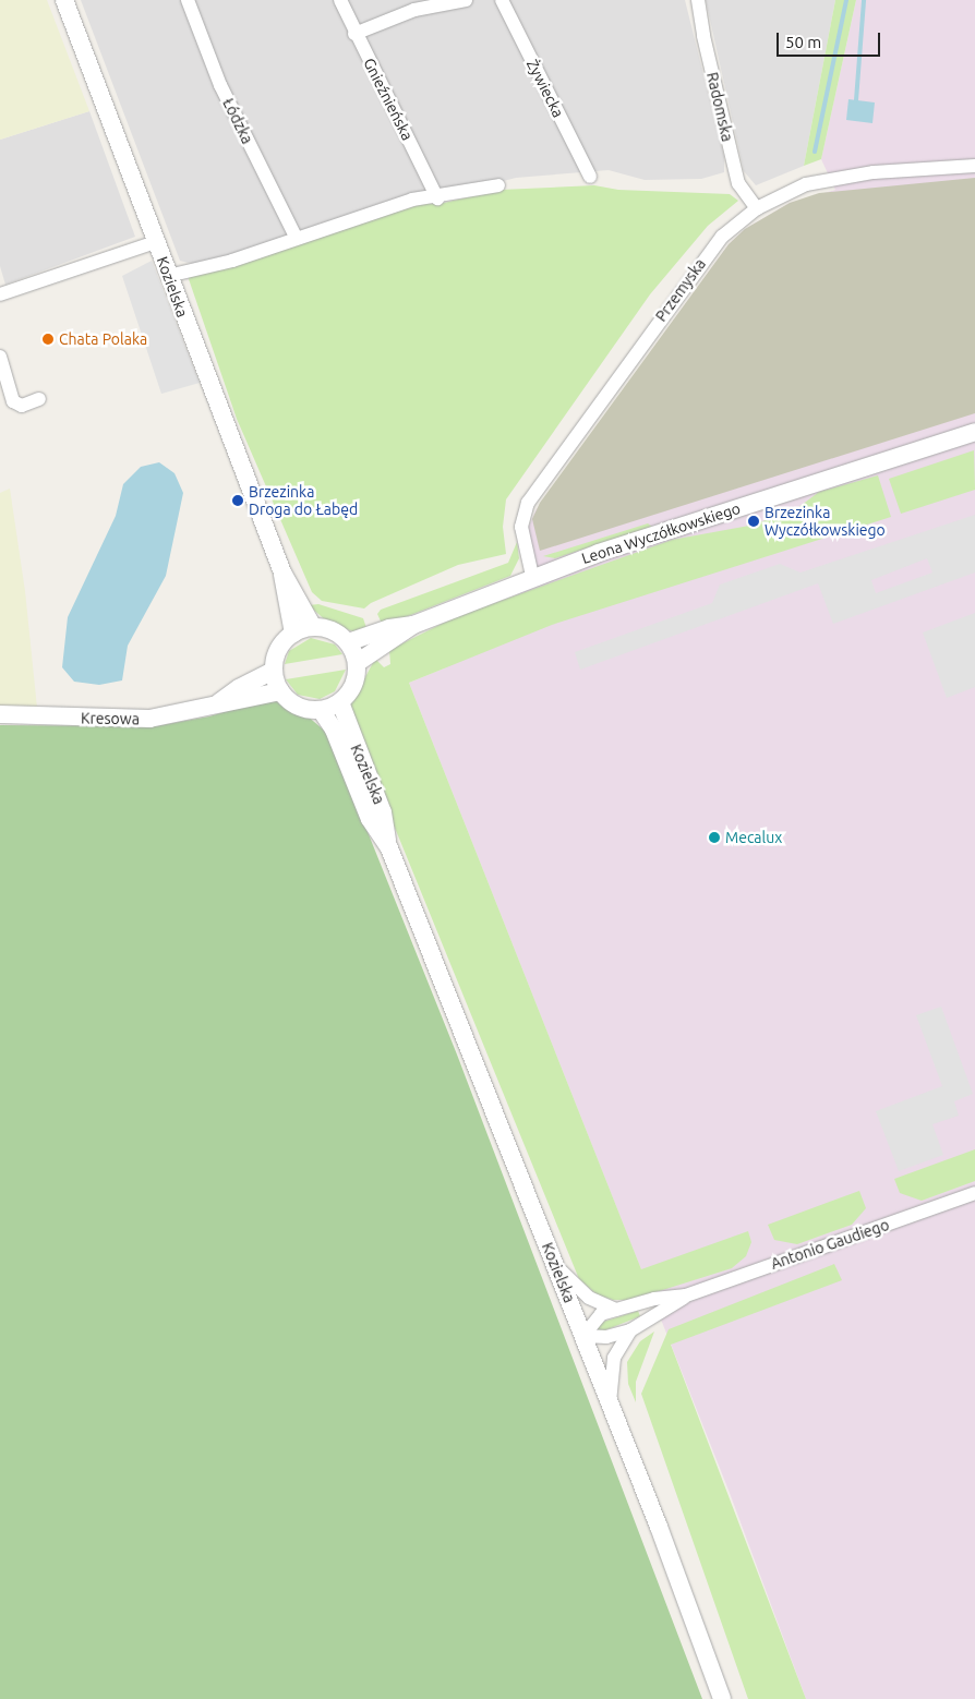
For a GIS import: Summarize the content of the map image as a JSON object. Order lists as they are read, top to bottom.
{
  "streets": {
    "street": [
      "Żywiecka",
      "Gnieźnieńska",
      "Radomska",
      "Łódzka",
      "Kozielska",
      "Przemyska",
      "Leona Wyczółkowskiego",
      "Kresowa",
      "Antonio Gaudiego"
    ]
  },
  "crossings": [
    ["Radomska", "Przemyska"],
    ["Kozielska", "Leona Wyczółkowskiego"],
    ["Kozielska", "Kresowa"],
    ["Kozielska", "Antonio Gaudiego"],
    ["Przemyska", "Leona Wyczółkowskiego"],
    ["Leona Wyczółkowskiego", "Kresowa"]
  ],
  "places": [
    "Chata Polaka",
    "Brzezinka Droga do Łabęd",
    "Brzezinka Wyczółkowskiego",
    "Mecalux"
  ],
  "scale_bar": "50 m"
}
